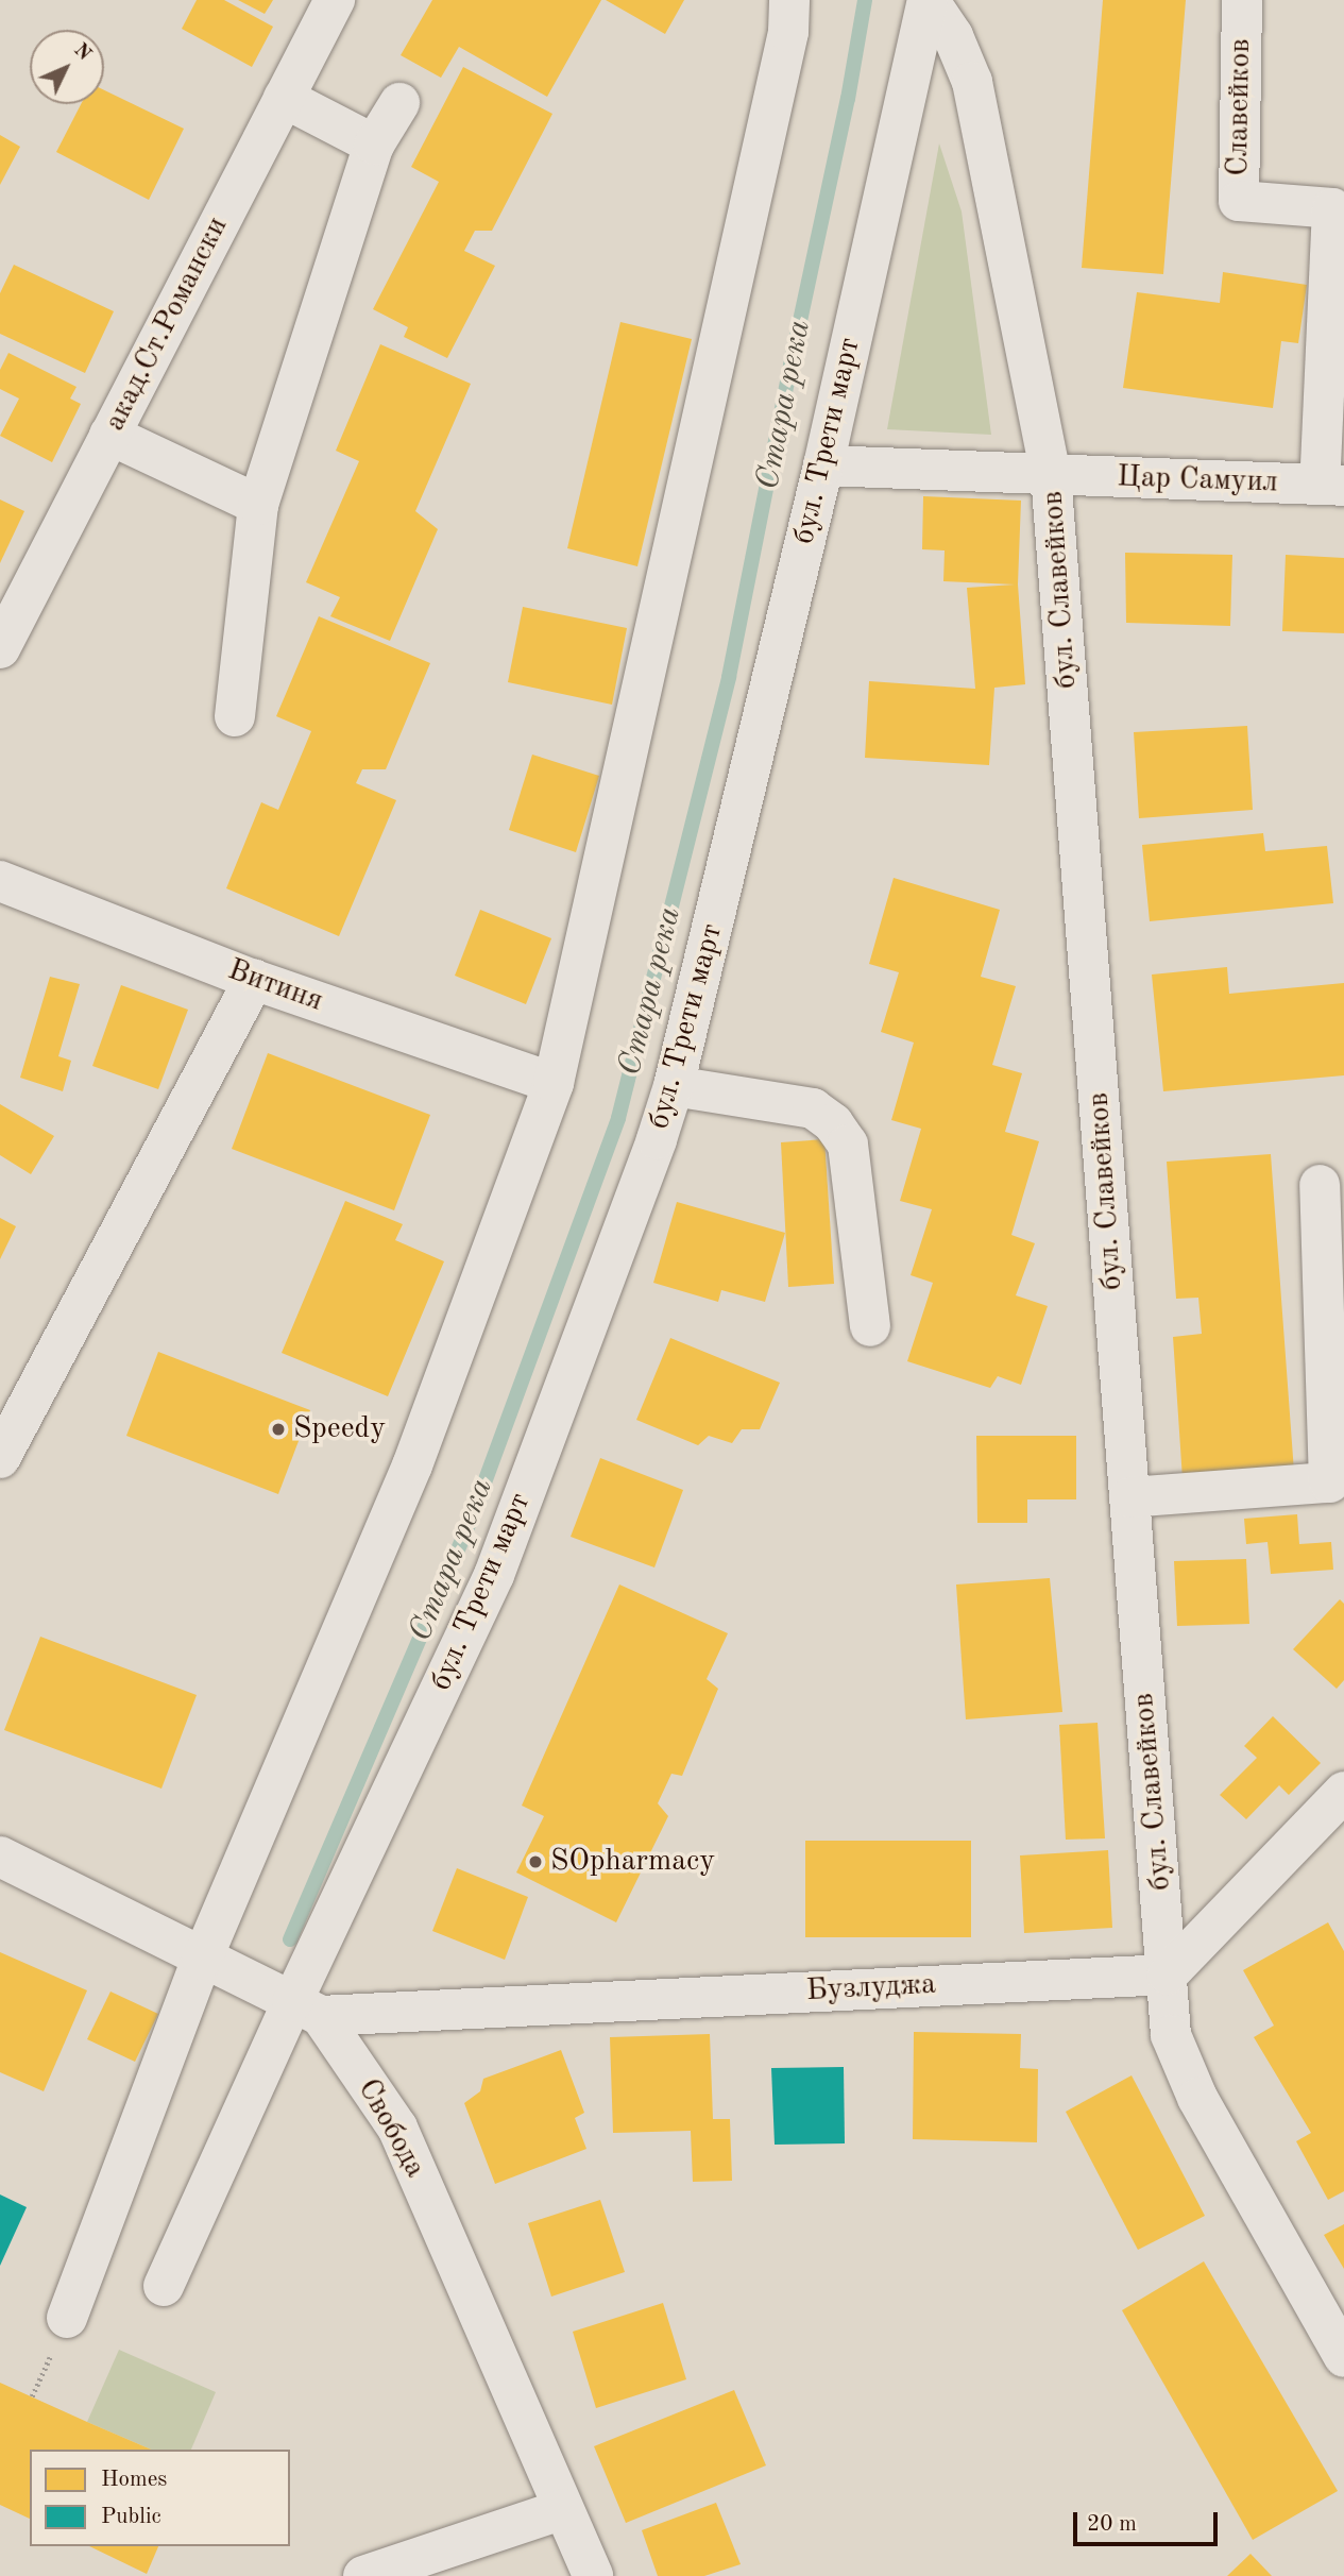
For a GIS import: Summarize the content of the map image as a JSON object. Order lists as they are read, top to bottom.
{
  "streets": {
    "street": [
      "Славейков",
      "акад.Ст.Романски",
      "бул. Трети март",
      "Цар Самуил",
      "бул. Славейков",
      "Витиня",
      "Бузлуджа",
      "Свобода"
    ]
  },
  "crossings": [
    ["Славейков", "Цар Самуил"],
    ["бул. Трети март", "Цар Самуил"],
    ["бул. Трети март", "бул. Славейков"],
    ["бул. Трети март", "Бузлуджа"],
    ["бул. Трети март", "Свобода"],
    ["Цар Самуил", "бул. Славейков"],
    ["бул. Славейков", "Бузлуджа"],
    ["Бузлуджа", "Свобода"]
  ],
  "water": ["Стара река"],
  "places": ["Speedy", "SOpharmacy"],
  "legend": ["Homes", "Public"],
  "scale_bar": "20 m",
  "north": "top right"
}
